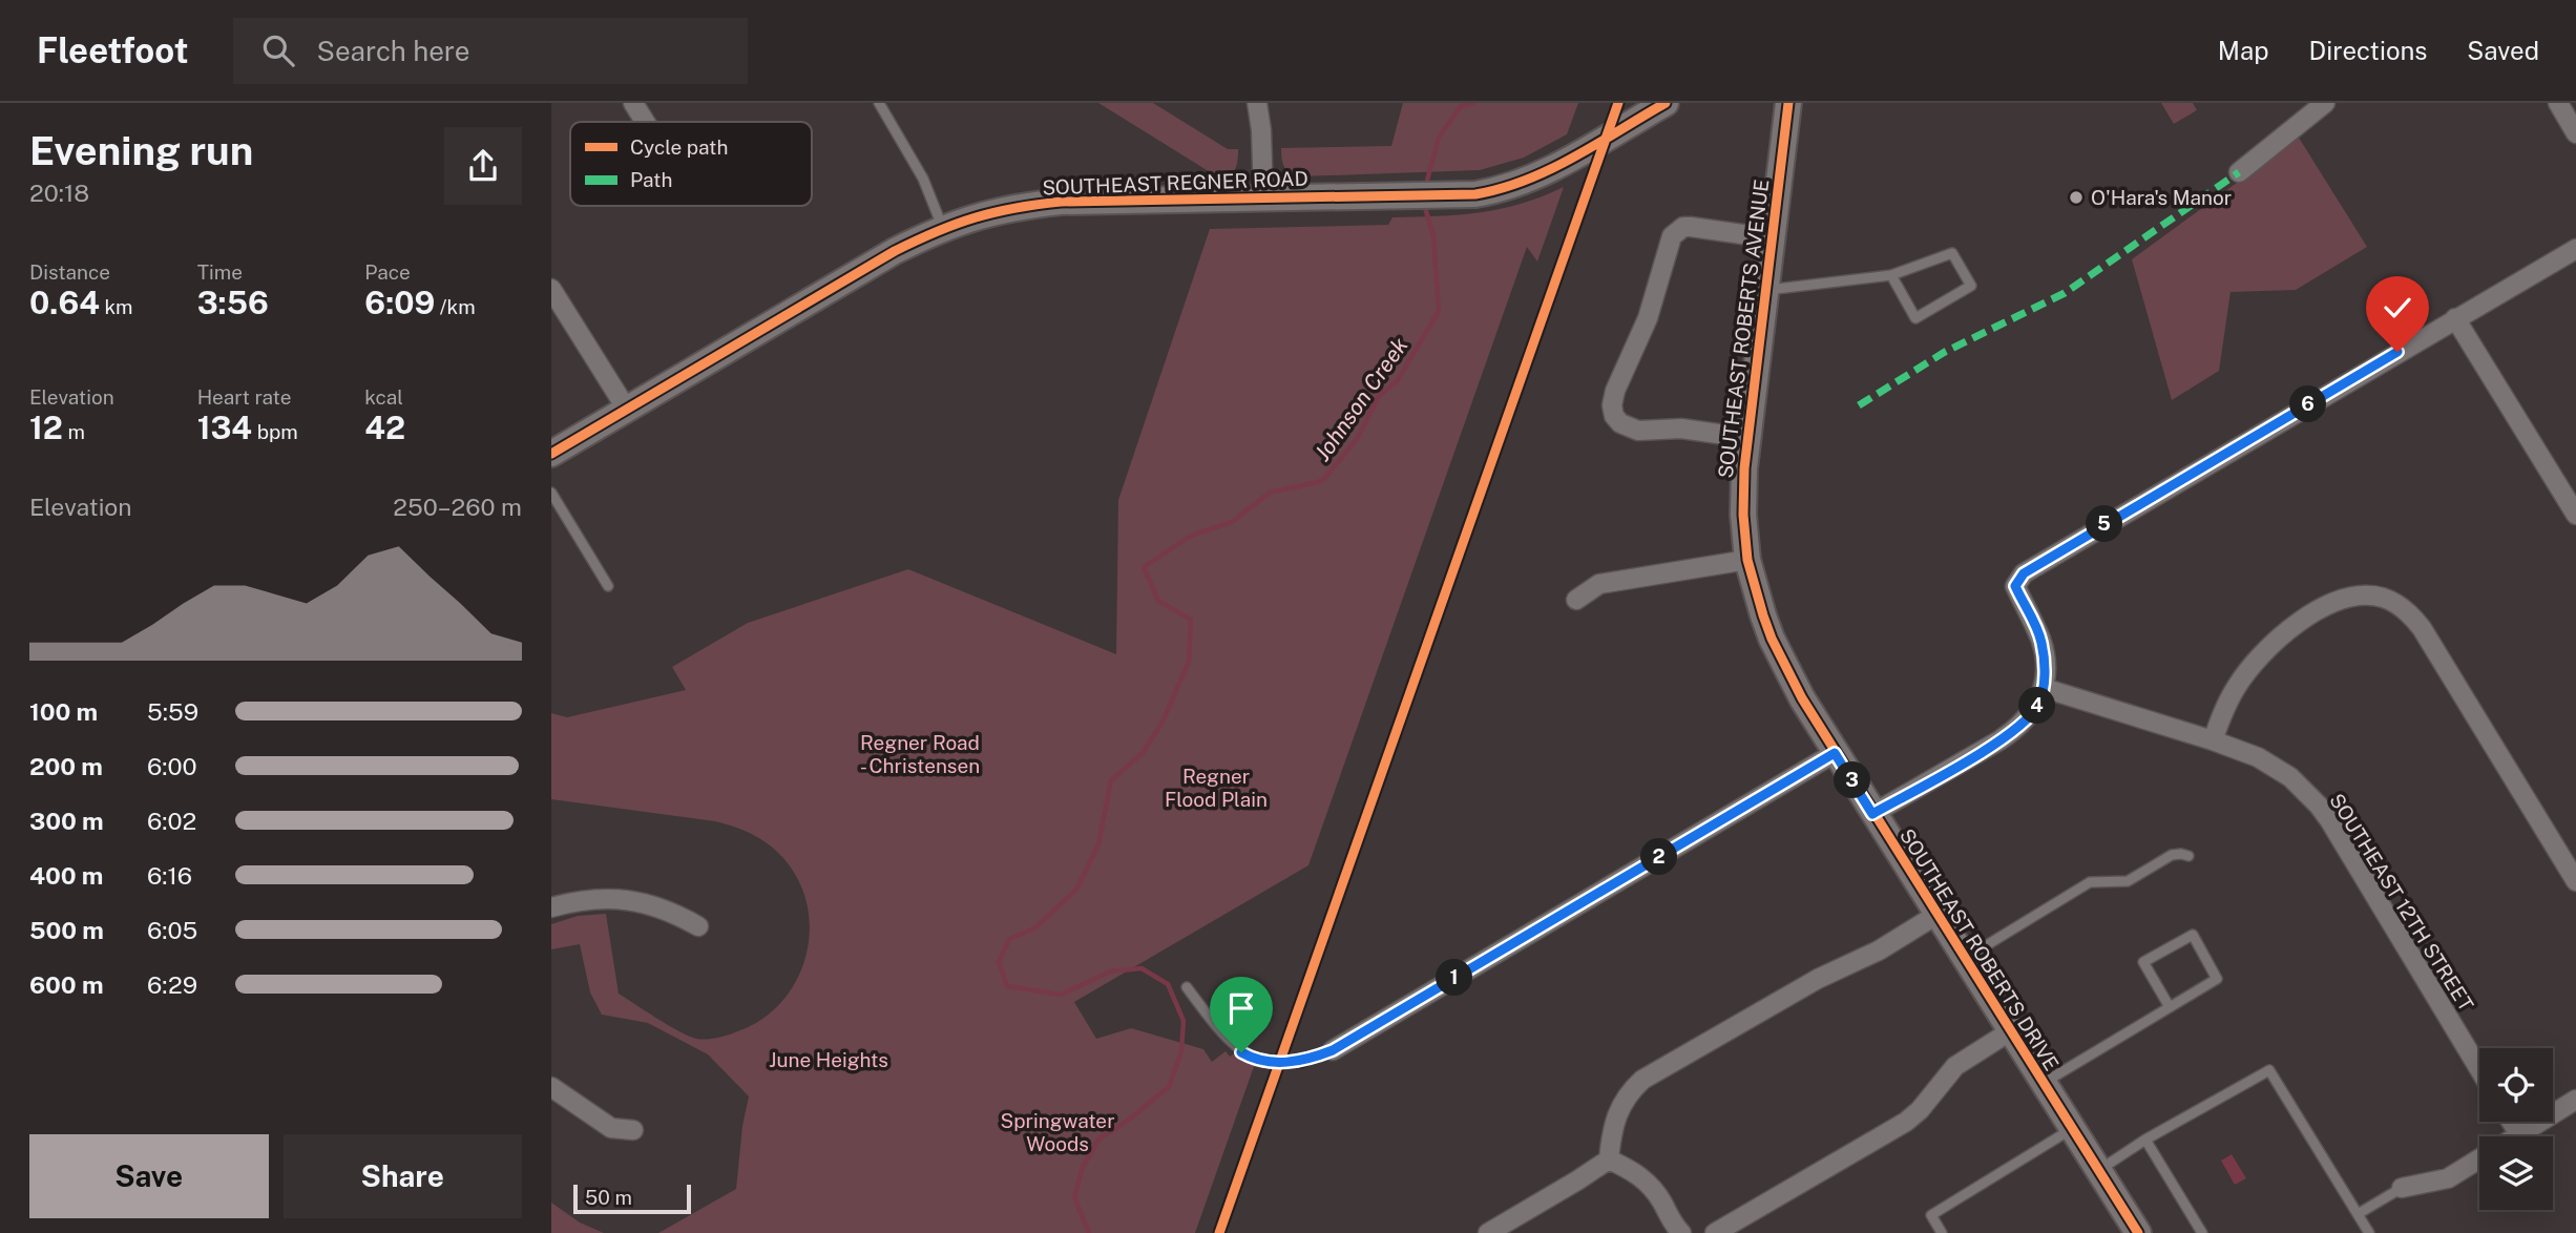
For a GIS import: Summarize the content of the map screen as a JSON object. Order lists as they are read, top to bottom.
{
  "streets": {
    "street": [
      "SOUTHEAST REGNER ROAD",
      "SOUTHEAST ROBERTS AVENUE",
      "SOUTHEAST 12TH STREET",
      "SOUTHEAST ROBERTS DRIVE"
    ]
  },
  "crossings": [
    ["SOUTHEAST ROBERTS AVENUE", "SOUTHEAST ROBERTS DRIVE"]
  ],
  "water": ["Johnson Creek"],
  "parks": [
    "Regner Road - Christensen",
    "Regner Flood Plain",
    "June Heights",
    "Springwater Woods"
  ],
  "places": ["O'Hara's Manor"],
  "legend": ["Cycle path", "Path"],
  "scale_bar": "50 m",
  "page": {
    "header": "Fleetfoot",
    "search": "Search here",
    "nav": ["Map", "Directions", "Saved"],
    "heading": ["Evening run", "20:18"],
    "stats": [
      ["Distance", "0.64 km"],
      ["Time", "3:56"],
      ["Pace", "6:09 /km"],
      ["Elevation", "12 m"],
      ["Heart rate", "134 bpm"],
      ["kcal", "42"]
    ],
    "pins": [
      "6",
      "5",
      "4",
      "3",
      "2",
      "1"
    ],
    "chart": ["Elevation", "250–260 m"],
    "list": [
      {
        "name": "100 m",
        "note": "5:59"
      },
      {
        "name": "200 m",
        "note": "6:00"
      },
      {
        "name": "300 m",
        "note": "6:02"
      },
      {
        "name": "400 m",
        "note": "6:16"
      },
      {
        "name": "500 m",
        "note": "6:05"
      },
      {
        "name": "600 m",
        "note": "6:29"
      }
    ],
    "buttons": ["Save", "Share"],
    "scale": "50 m"
  }
}
